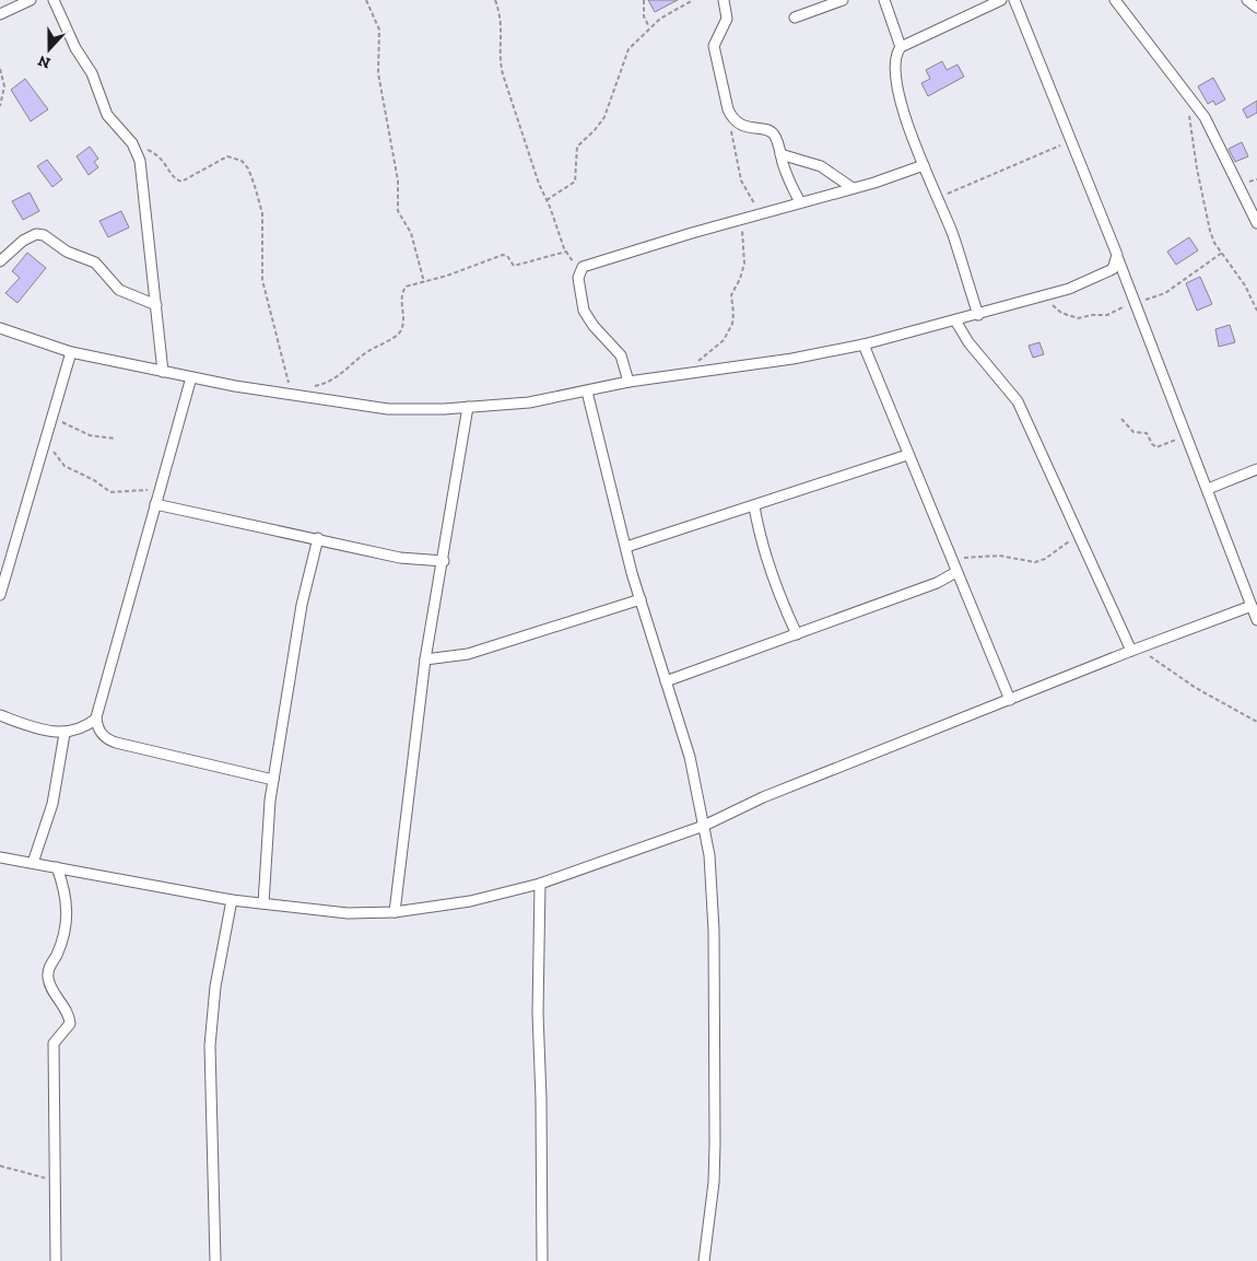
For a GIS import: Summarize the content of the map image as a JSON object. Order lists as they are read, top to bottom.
{
  "north": "bottom"
}
